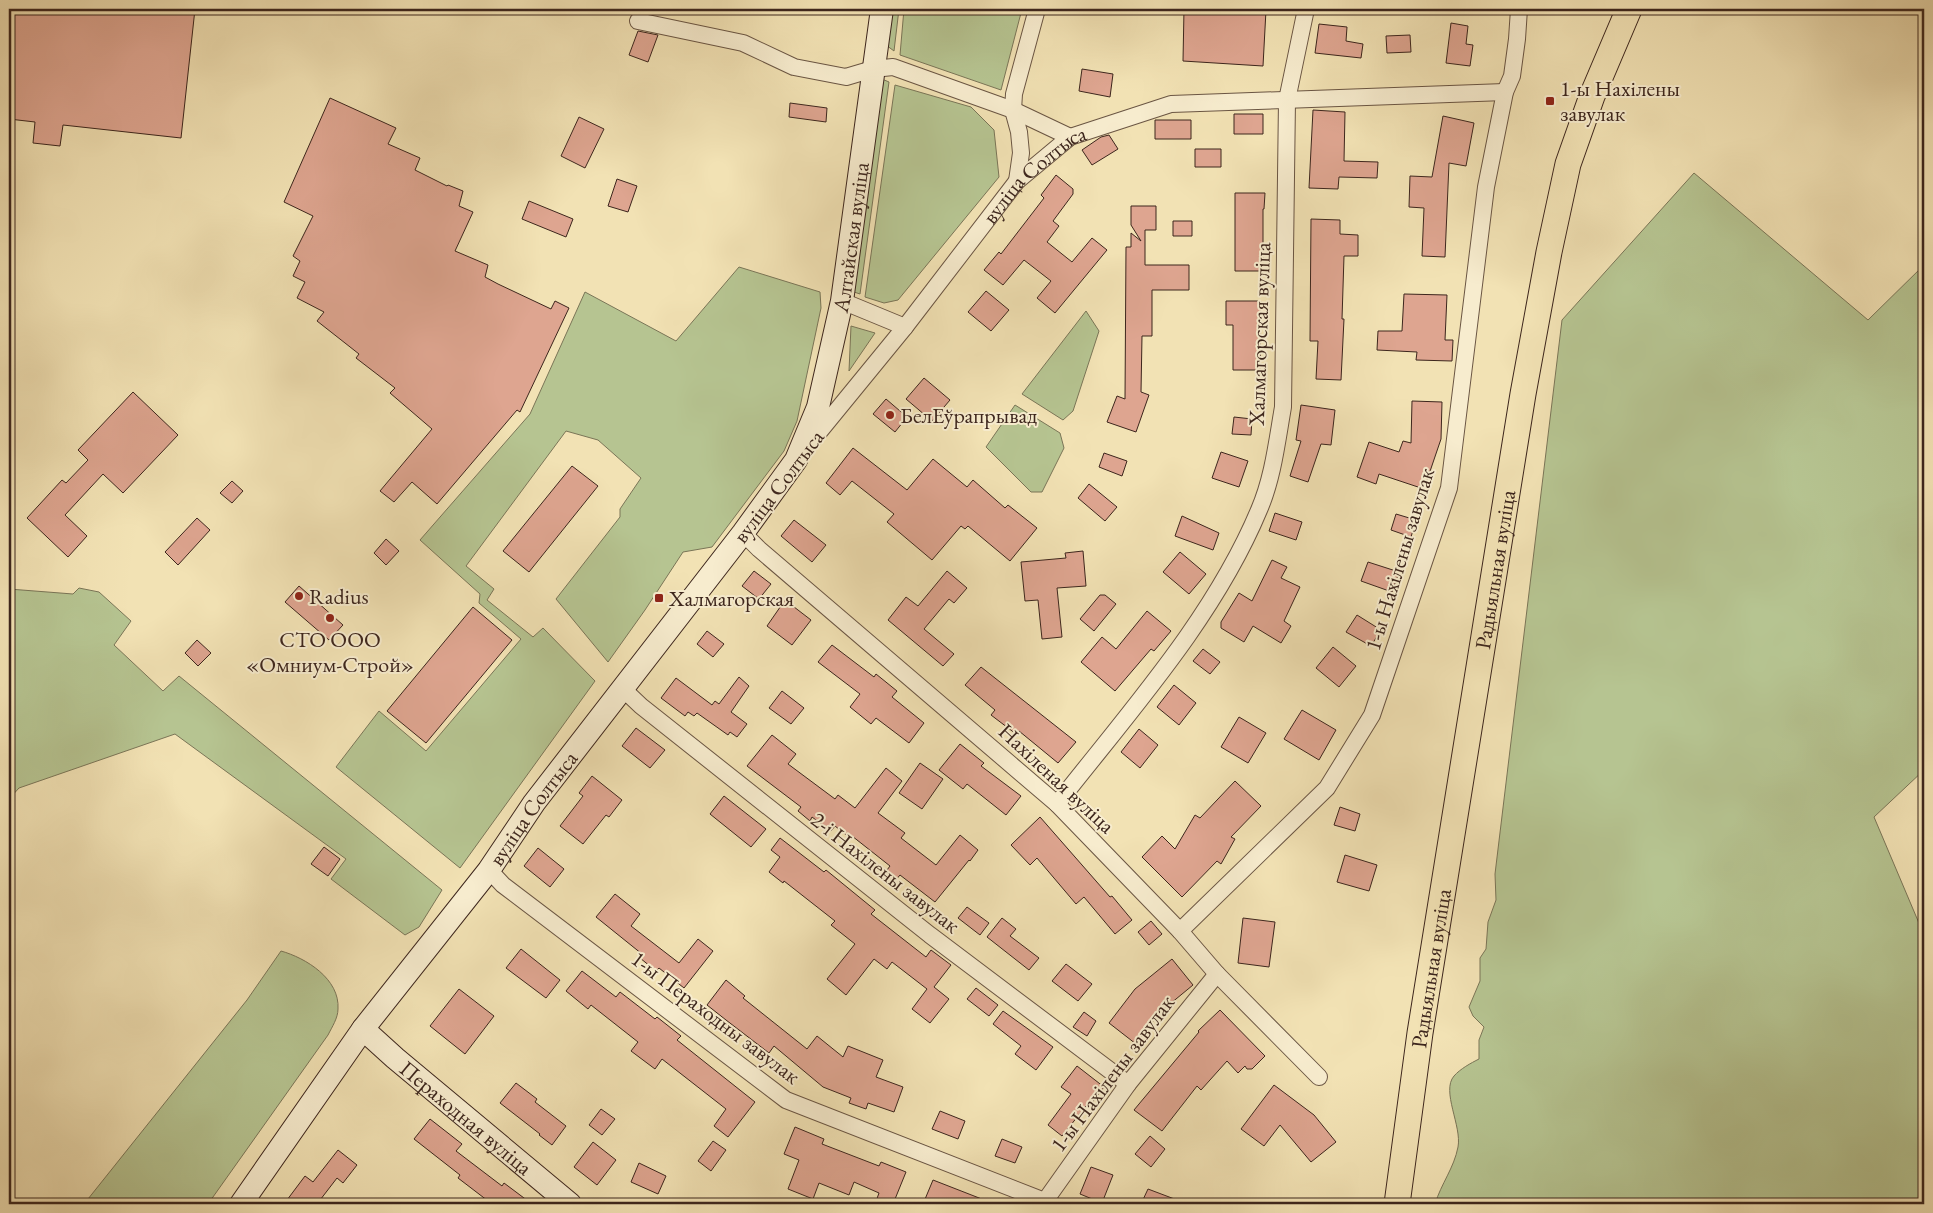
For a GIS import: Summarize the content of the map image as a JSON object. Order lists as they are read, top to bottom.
{
  "streets": {
    "main road": [
      "вуліца Солтыса",
      "Алтайская вуліца",
      "Радыяльная вуліца",
      "Пераходная вуліца"
    ],
    "street": [
      "Халмагорская вуліца",
      "1-ы Нахілены завулак",
      "Нахіленая вуліца",
      "2-і Нахілены завулак",
      "1-ы Пераходны завулак"
    ]
  },
  "crossings": [
    ["вуліца Солтыса", "Алтайская вуліца"],
    ["вуліца Солтыса", "Халмагорская вуліца"],
    ["вуліца Солтыса", "1-ы Нахілены завулак"],
    ["вуліца Солтыса", "Нахіленая вуліца"],
    ["вуліца Солтыса", "2-і Нахілены завулак"],
    ["вуліца Солтыса", "1-ы Пераходны завулак"],
    ["вуліца Солтыса", "Пераходная вуліца"],
    ["Халмагорская вуліца", "Нахіленая вуліца"],
    ["1-ы Нахілены завулак", "Нахіленая вуліца"],
    ["1-ы Нахілены завулак", "2-і Нахілены завулак"],
    ["1-ы Нахілены завулак", "1-ы Пераходны завулак"]
  ],
  "places": {
    "transit": ["1-ы Нахілены завулак", "Халмагорская"],
    "other": ["БелЕўрапрывад", "Radius", "СТО ООО «Омниум-Строй»"]
  }
}
